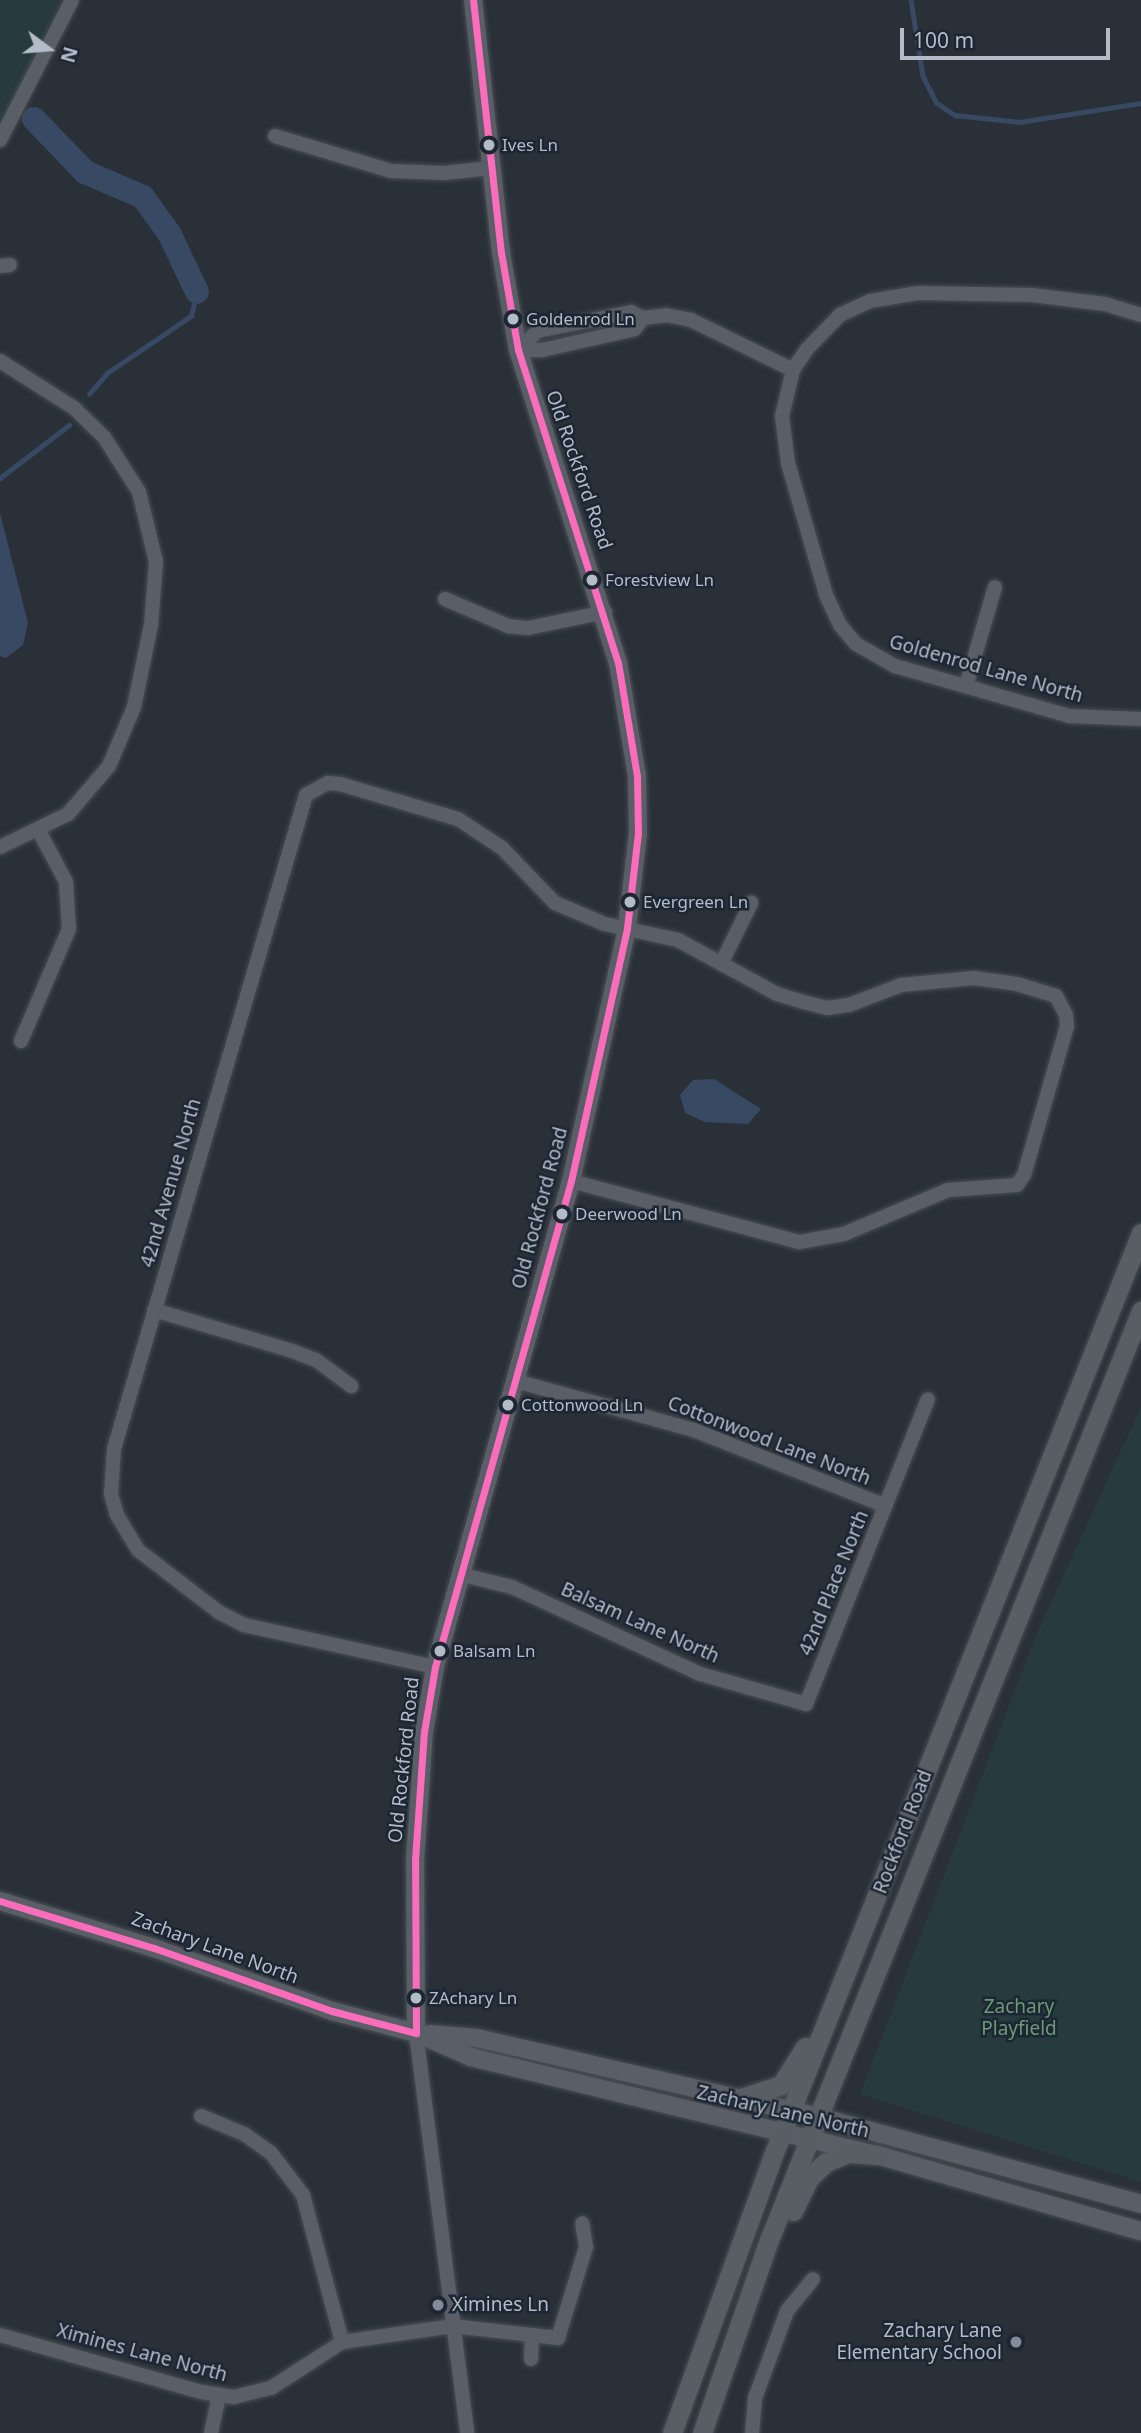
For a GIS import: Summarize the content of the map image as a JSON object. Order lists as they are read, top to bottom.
{
  "streets": {
    "main road": ["Rockford Road"],
    "street": [
      "Old Rockford Road",
      "Goldenrod Lane North",
      "42nd Avenue North",
      "Cottonwood Lane North",
      "42nd Place North",
      "Balsam Lane North",
      "Zachary Lane North",
      "Ximines Lane North"
    ]
  },
  "crossings": [
    ["Old Rockford Road", "42nd Avenue North"],
    ["Old Rockford Road", "Cottonwood Lane North"],
    ["Old Rockford Road", "Balsam Lane North"],
    ["Old Rockford Road", "Zachary Lane North"],
    ["Old Rockford Road", "Ximines Lane North"],
    ["Cottonwood Lane North", "42nd Place North"],
    ["42nd Place North", "Balsam Lane North"],
    ["Rockford Road", "Zachary Lane North"]
  ],
  "parks": ["Zachary Playfield"],
  "places": [
    "Ives Ln",
    "Goldenrod Ln",
    "Forestview Ln",
    "Evergreen Ln",
    "Deerwood Ln",
    "Cottonwood Ln",
    "Balsam Ln",
    "ZAchary Ln",
    "Ximines Ln",
    "Zachary Lane Elementary School"
  ],
  "scale_bar": "100 m",
  "north": "right"
}
